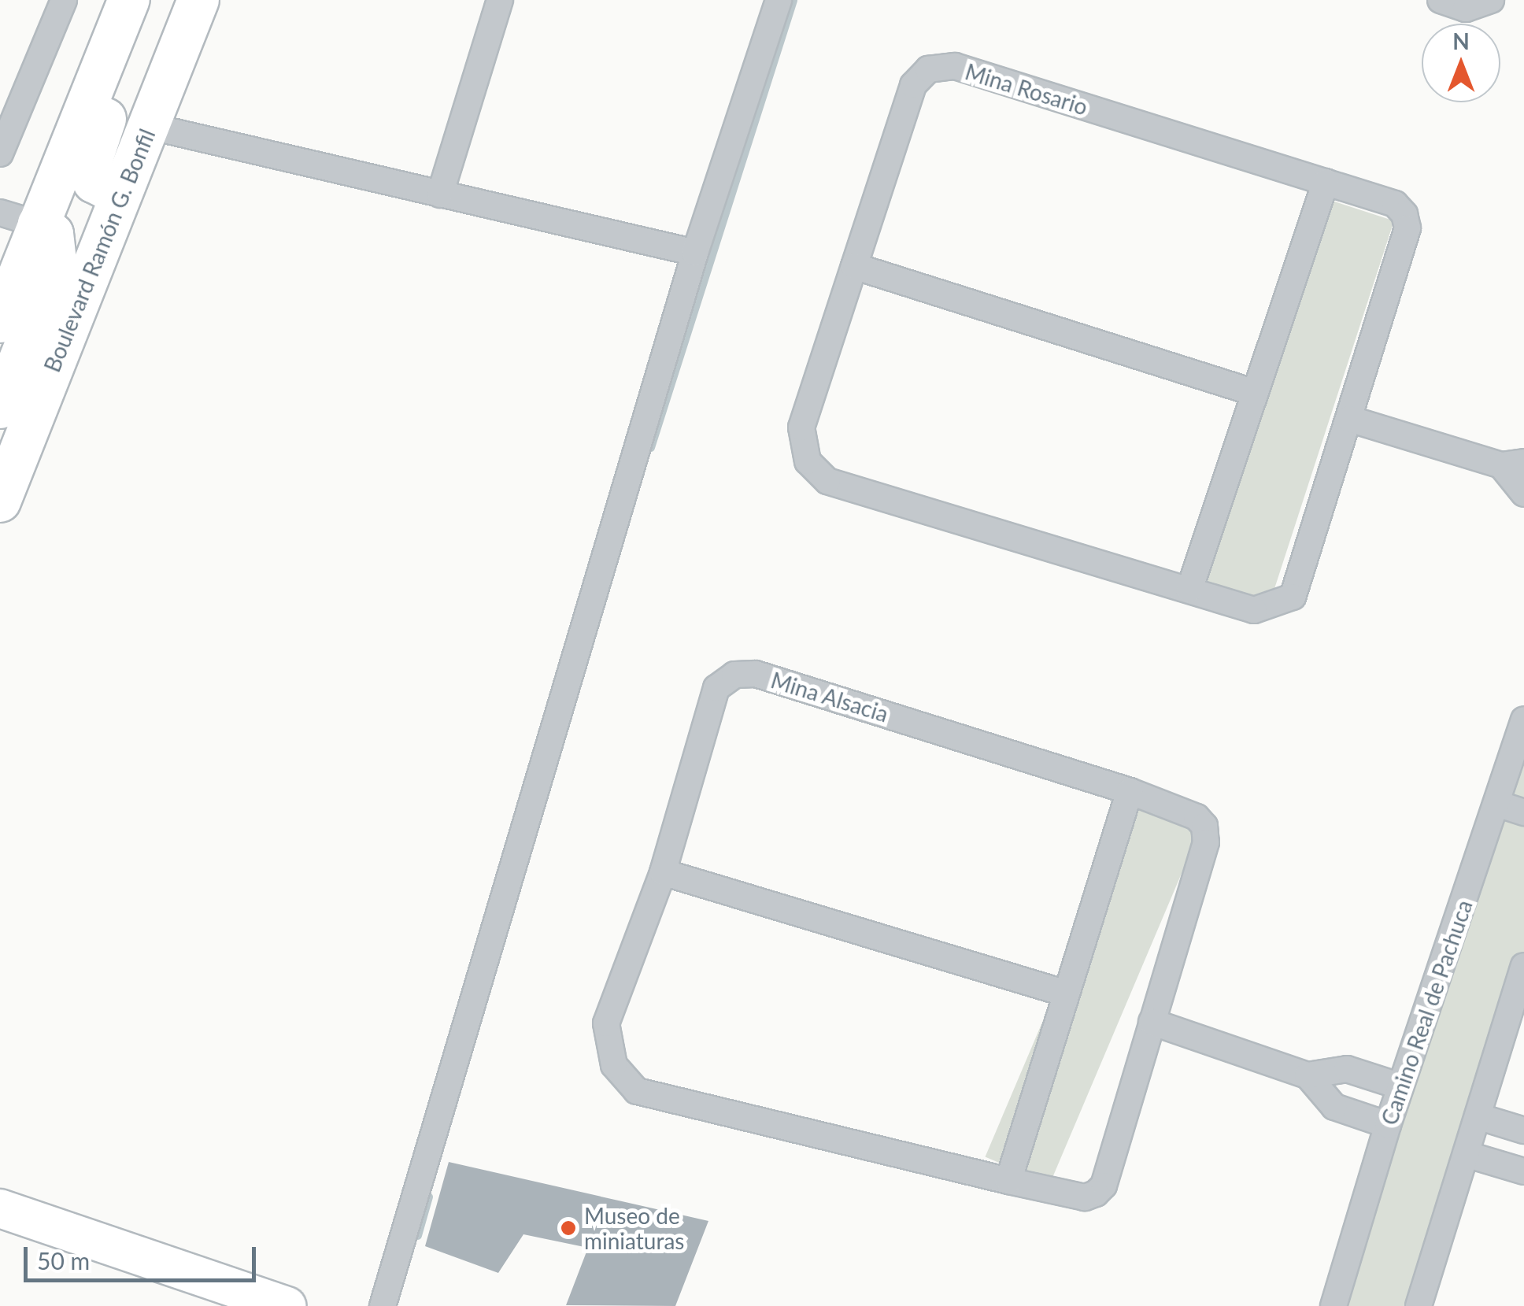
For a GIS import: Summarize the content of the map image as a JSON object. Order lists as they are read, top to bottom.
{
  "streets": {
    "main road": ["Boulevard Ramón G. Bonfil"],
    "street": ["Mina Rosario", "Mina Alsacia", "Camino Real de Pachuca"]
  },
  "places": ["Museo de miniaturas"],
  "scale_bar": "50 m",
  "north": "top"
}
